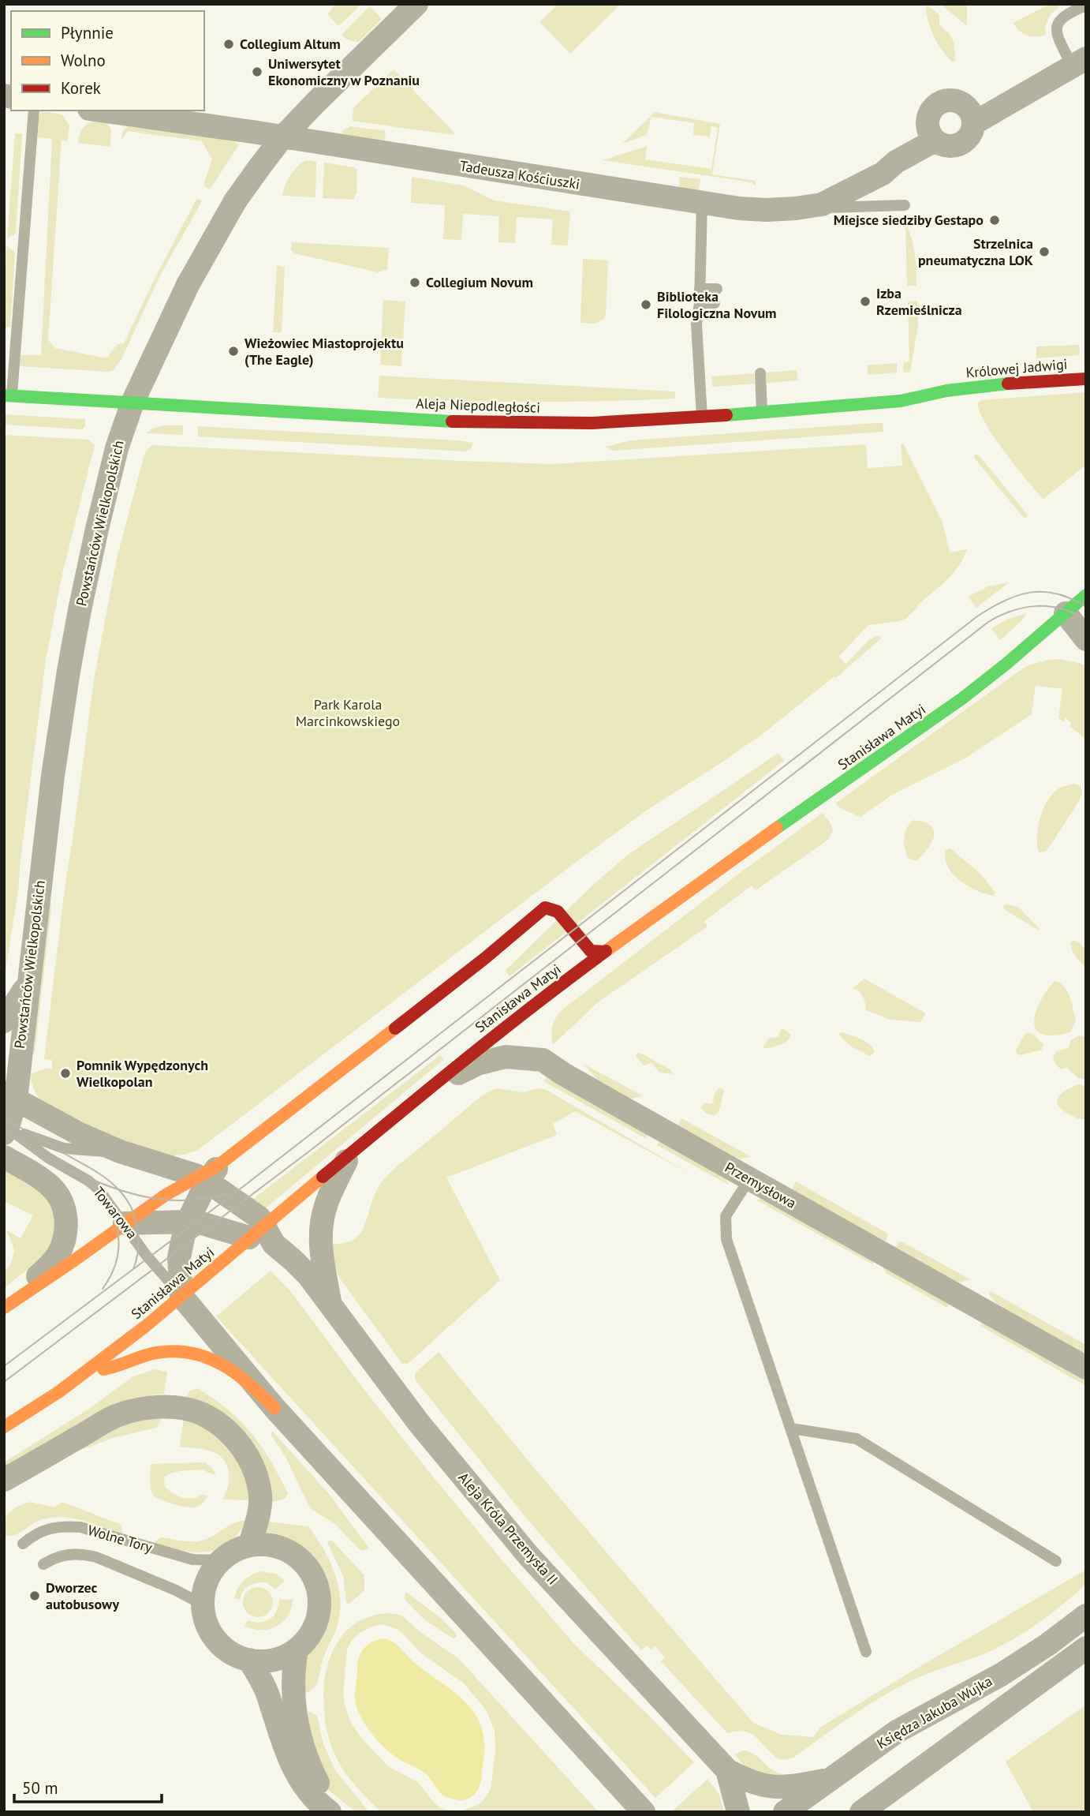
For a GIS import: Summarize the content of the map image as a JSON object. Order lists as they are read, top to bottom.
{
  "streets": {
    "street": [
      "Tadeusza Kościuszki",
      "Królowej Jadwigi",
      "Aleja Niepodległości",
      "Powstańców Wielkopolskich",
      "Stanisława Matyi",
      "Przemysłowa",
      "Aleja Króla Przemysła II",
      "Księdza Jakuba Wujka"
    ],
    "lane": ["Towarowa", "Wolne Tory"]
  },
  "crossings": [
    ["Tadeusza Kościuszki", "Powstańców Wielkopolskich"],
    ["Królowej Jadwigi", "Aleja Niepodległości"],
    ["Aleja Niepodległości", "Powstańców Wielkopolskich"],
    ["Powstańców Wielkopolskich", "Towarowa"],
    ["Stanisława Matyi", "Przemysłowa"],
    ["Stanisława Matyi", "Towarowa"],
    ["Stanisława Matyi", "Aleja Króla Przemysła II"]
  ],
  "parks": ["Park Karola Marcinkowskiego"],
  "places": [
    "Collegium Altum",
    "Uniwersytet Ekonomiczny w Poznaniu",
    "Miejsce siedziby Gestapo",
    "Strzelnica pneumatyczna LOK",
    "Collegium Novum",
    "Izba Rzemieślnicza",
    "Biblioteka Filologiczna Novum",
    "Wieżowiec Miastoprojektu (The Eagle)",
    "Pomnik Wypędzonych Wielkopolan",
    "Dworzec autobusowy"
  ],
  "legend": ["Płynnie", "Wolno", "Korek"],
  "scale_bar": "50 m"
}
